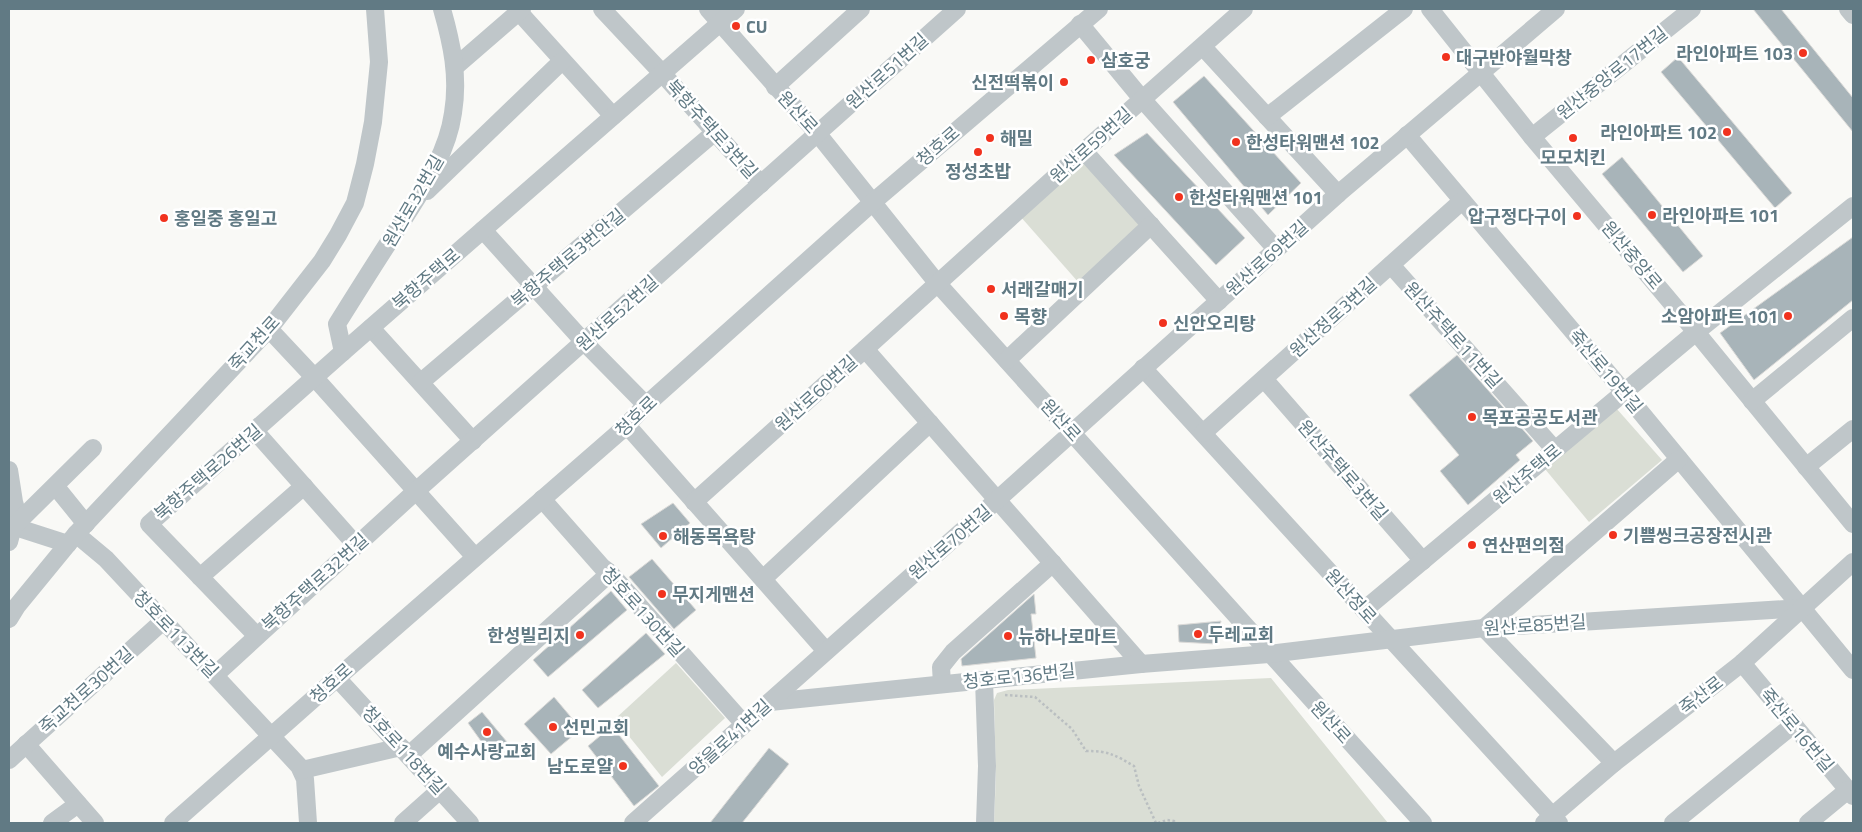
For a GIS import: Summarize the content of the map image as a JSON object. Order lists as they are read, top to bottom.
{
  "streets": {
    "street": [
      "원산로51번길",
      "원산중앙로17번길",
      "원산로",
      "북항주택로3번길",
      "원산로59번길",
      "청호로",
      "원산로32번길",
      "원산중앙로",
      "북항주택로3번안길",
      "원산로69번길",
      "북항주택로",
      "원산로52번길",
      "원산정로3번길",
      "원산주택로11번길",
      "죽교천로",
      "죽산로19번길",
      "원산로60번길",
      "원산주택로3번길",
      "북항주택로26번길",
      "원산주택로",
      "원산로70번길",
      "북항주택로32번길",
      "원산정로",
      "청호로130번길",
      "원산로85번길",
      "청호로113번길",
      "청호로136번길",
      "죽교천로30번길",
      "죽산로",
      "죽산로16번길",
      "양을로41번길",
      "청호로118번길"
    ]
  },
  "crossings": [
    ["원산로51번길", "원산로"],
    ["원산로51번길", "원산로52번길"],
    ["원산중앙로17번길", "원산중앙로"],
    ["원산로", "원산로59번길"],
    ["원산로", "청호로"],
    ["원산로", "원산로69번길"],
    ["원산로", "북항주택로"],
    ["원산로", "원산로52번길"],
    ["원산로", "원산로60번길"],
    ["원산로", "원산로70번길"],
    ["원산로", "원산로85번길"],
    ["원산로", "청호로136번길"],
    ["북항주택로3번길", "북항주택로3번안길"],
    ["북항주택로3번길", "북항주택로"],
    ["북항주택로3번길", "원산로52번길"],
    ["원산로59번길", "원산로60번길"],
    ["청호로", "청호로130번길"],
    ["청호로", "청호로113번길"],
    ["청호로", "청호로118번길"],
    ["원산로32번길", "북항주택로"],
    ["원산중앙로", "원산로69번길"],
    ["원산중앙로", "원산주택로"],
    ["원산로69번길", "죽산로19번길"],
    ["원산로69번길", "원산로70번길"],
    ["원산로69번길", "원산정로"],
    ["북항주택로", "북항주택로26번길"],
    ["원산로52번길", "북항주택로32번길"],
    ["원산정로3번길", "원산주택로11번길"],
    ["원산정로3번길", "죽산로19번길"],
    ["원산정로3번길", "원산주택로3번길"],
    ["원산정로3번길", "원산정로"],
    ["원산주택로11번길", "원산주택로"],
    ["죽교천로", "청호로113번길"],
    ["죽산로19번길", "원산주택로"],
    ["죽산로19번길", "원산로85번길"],
    ["죽산로19번길", "죽산로"],
    ["원산주택로3번길", "원산주택로"],
    ["북항주택로26번길", "북항주택로32번길"],
    ["원산주택로", "원산정로"],
    ["원산로70번길", "양을로41번길"],
    ["북항주택로32번길", "청호로113번길"],
    ["원산정로", "원산로85번길"],
    ["원산정로", "죽산로"],
    ["청호로130번길", "양을로41번길"],
    ["원산로85번길", "청호로136번길"],
    ["원산로85번길", "죽산로"],
    ["청호로113번길", "죽교천로30번길"],
    ["청호로136번길", "양을로41번길"],
    ["죽산로", "죽산로16번길"]
  ],
  "places": [
    "CU",
    "라인아파트 103",
    "대구반야월막창",
    "삼호궁",
    "신전떡볶이",
    "라인아파트 102",
    "해밀",
    "모모치킨",
    "한성타워맨션 102",
    "정성초밥",
    "한성타워맨션 101",
    "라인아파트 101",
    "압구정다구이",
    "홍일중 홍일고",
    "서래갈매기",
    "목향",
    "소암아파트 101",
    "신안오리탕",
    "목포공공도서관",
    "기쁨씽크공장전시관",
    "해동목욕탕",
    "연산편의점",
    "무지게맨션",
    "두레교회",
    "한성빌리지",
    "뉴하나로마트",
    "선민교회",
    "예수사랑교회",
    "남도로얄"
  ]
}
